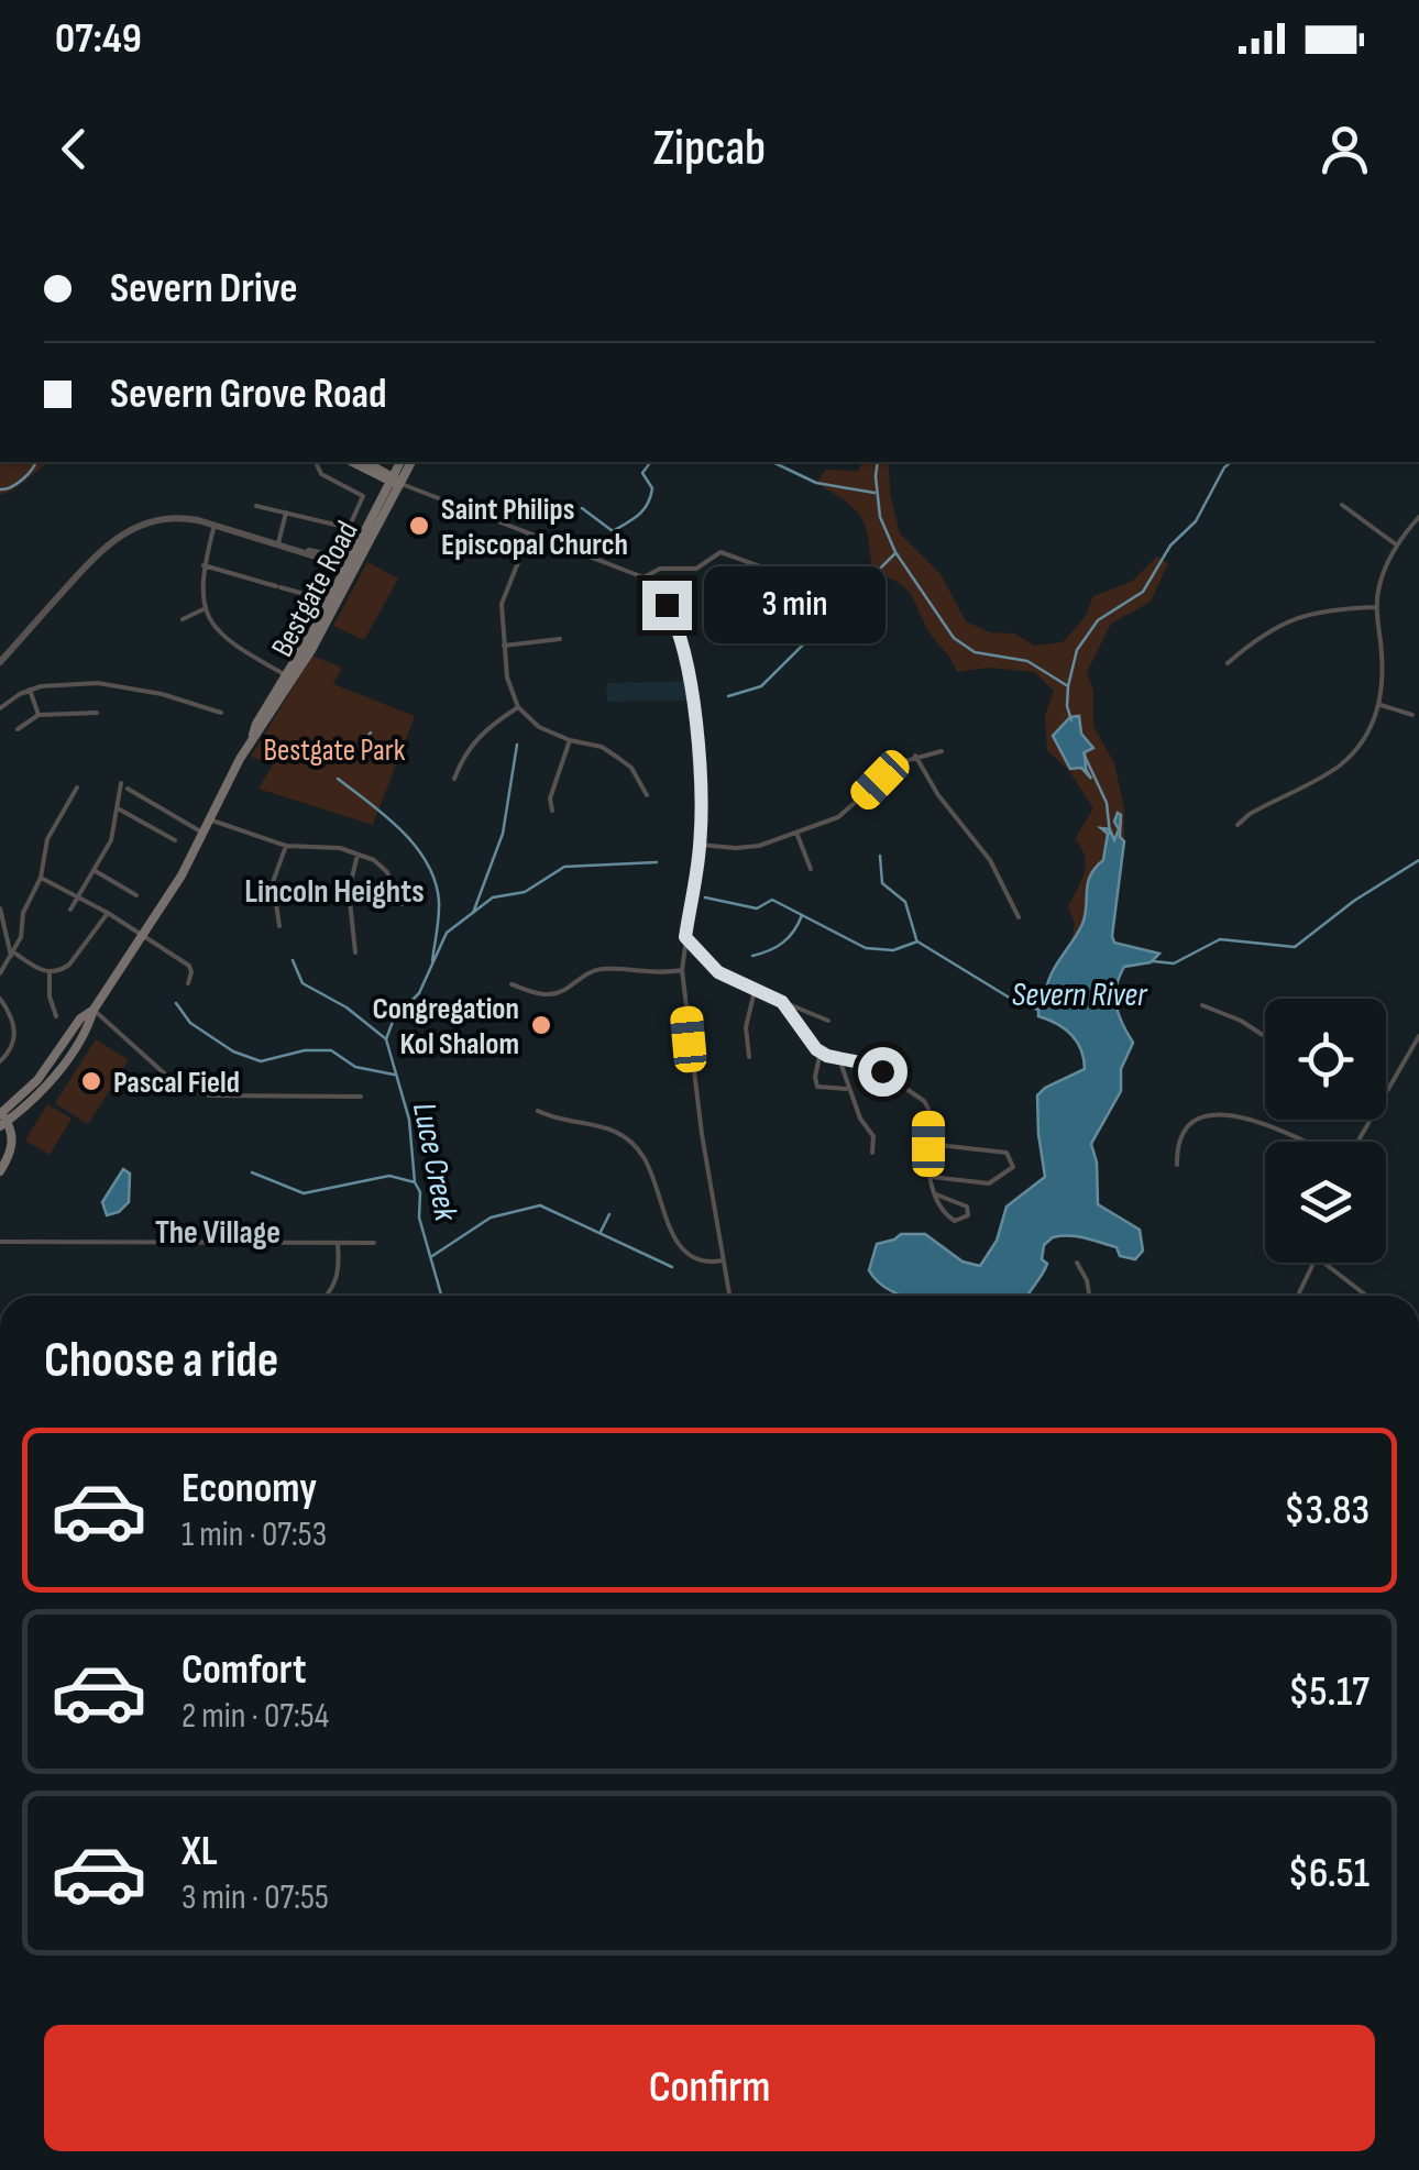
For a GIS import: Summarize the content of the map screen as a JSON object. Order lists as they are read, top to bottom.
{
  "streets": {
    "main road": ["Bestgate Road"]
  },
  "districts": ["Lincoln Heights", "The Village"],
  "water": ["Severn River", "Luce Creek"],
  "parks": ["Bestgate Park"],
  "places": ["Saint Philips Episcopal Church", "Congregation Kol Shalom", "Pascal Field"],
  "page": {
    "status": "07:49",
    "header": "Zipcab",
    "banner": ["Severn Drive", "Severn Grove Road"],
    "bubble": "3 min",
    "heading": "Choose a ride",
    "list": [
      {
        "name": "Economy",
        "note": "1 min · 07:53",
        "value": "$3.83"
      },
      {
        "name": "Comfort",
        "note": "2 min · 07:54",
        "value": "$5.17"
      },
      {
        "name": "XL",
        "note": "3 min · 07:55",
        "value": "$6.51"
      }
    ],
    "buttons": "Confirm"
  }
}
